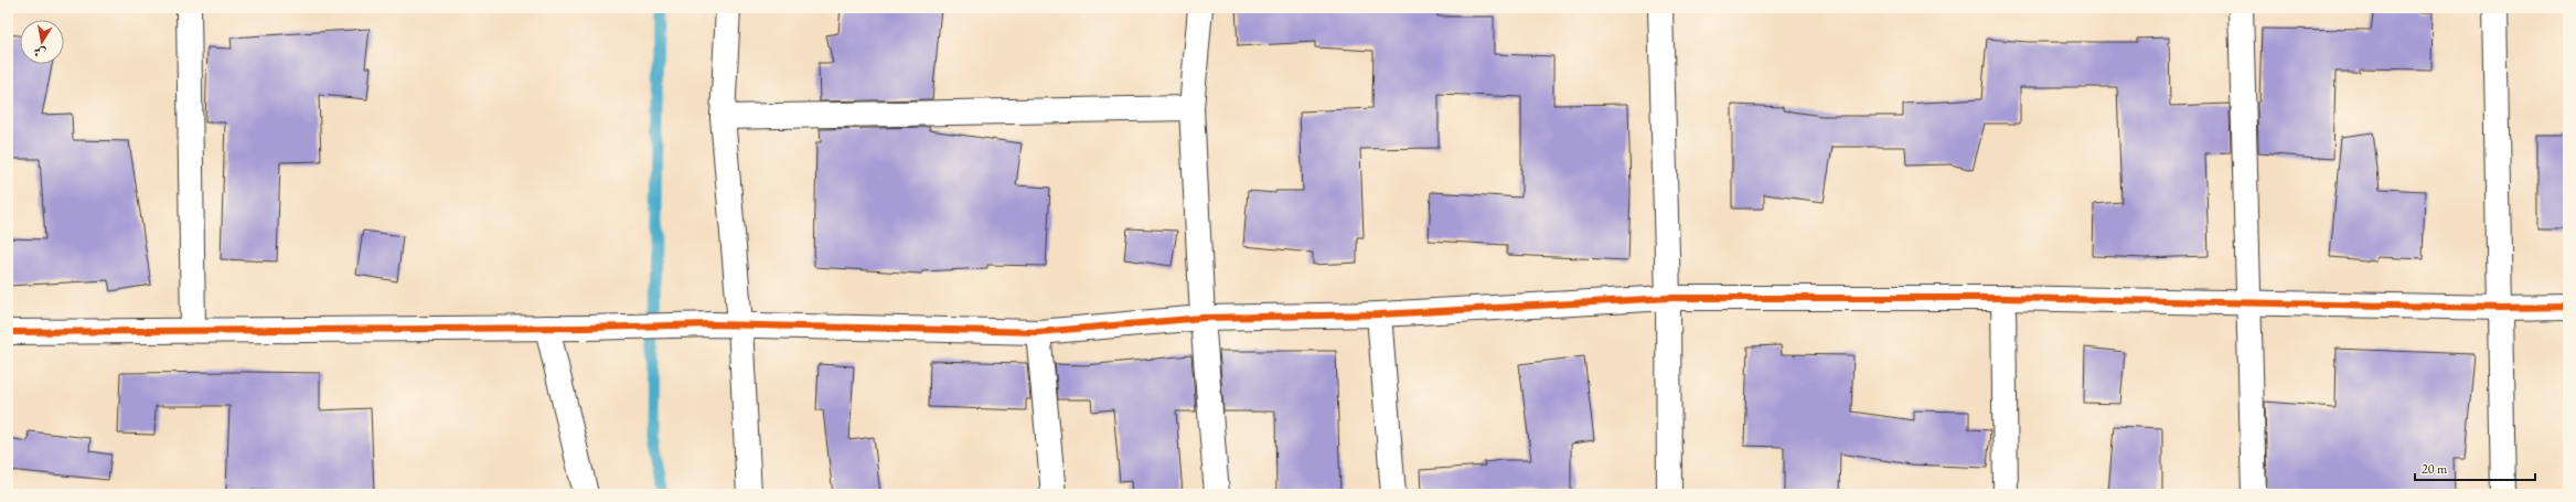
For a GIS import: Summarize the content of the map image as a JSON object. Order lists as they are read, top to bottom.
{
  "scale_bar": "20 m",
  "north": "bottom"
}
